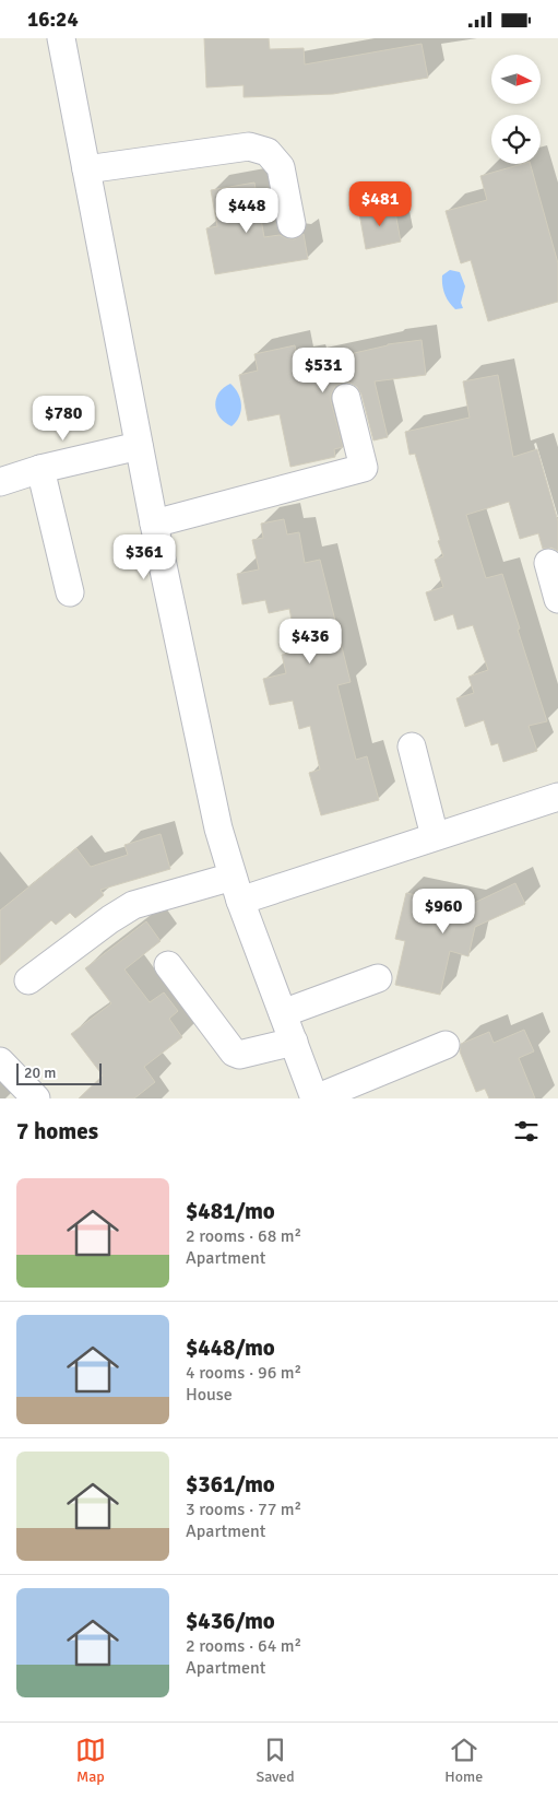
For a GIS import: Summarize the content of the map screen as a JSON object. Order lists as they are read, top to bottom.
{
  "scale_bar": "20 m",
  "north": "right",
  "page": {
    "status": "16:24",
    "price": [
      "$481",
      "$448",
      "$531",
      "$780",
      "$361",
      "$436",
      "$960"
    ],
    "scale": "20 m",
    "heading": "7 homes",
    "list": [
      {
        "name": "$481/mo",
        "note": "2 rooms · 68 m² · Apartment"
      },
      {
        "name": "$448/mo",
        "note": "4 rooms · 96 m² · House"
      },
      {
        "name": "$361/mo",
        "note": "3 rooms · 77 m² · Apartment"
      },
      {
        "name": "$436/mo",
        "note": "2 rooms · 64 m² · Apartment"
      }
    ],
    "tabs": ["Map", "Saved", "Home"]
  }
}
